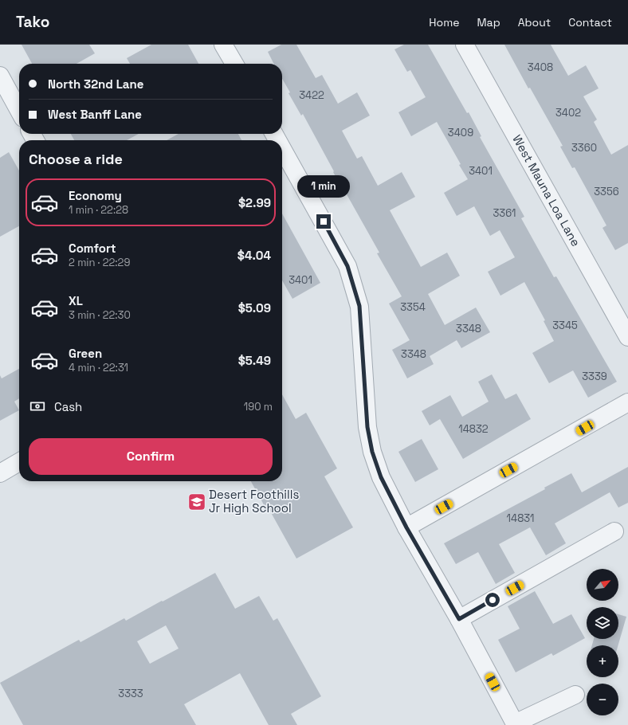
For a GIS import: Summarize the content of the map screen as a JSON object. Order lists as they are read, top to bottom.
{
  "streets": {
    "street": ["West Mauna Loa Lane"]
  },
  "places": {
    "school or university": ["Desert Foothills Jr High School"]
  },
  "house_numbers": [
    "3408",
    "3422",
    "3402",
    "3409",
    "3360",
    "3401",
    "3356",
    "3361",
    "3401",
    "3354",
    "3345",
    "3348",
    "3348",
    "3339",
    "14832",
    "14831",
    "3333"
  ],
  "north": "top right",
  "page": {
    "header": "Tako",
    "nav": [
      "Home",
      "Map",
      "About",
      "Contact"
    ],
    "banner": ["North 32nd Lane", "West Banff Lane"],
    "heading": "Choose a ride",
    "bubble": "1 min",
    "list": [
      {
        "name": "Economy",
        "note": "1 min · 22:28",
        "value": "$2.99"
      },
      {
        "name": "Comfort",
        "note": "2 min · 22:29",
        "value": "$4.04"
      },
      {
        "name": "XL",
        "note": "3 min · 22:30",
        "value": "$5.09"
      },
      {
        "name": "Green",
        "note": "4 min · 22:31",
        "value": "$5.49"
      }
    ],
    "pay": ["Cash", "190 m"],
    "buttons": "Confirm",
    "map_buttons": ["+", "−"]
  }
}
